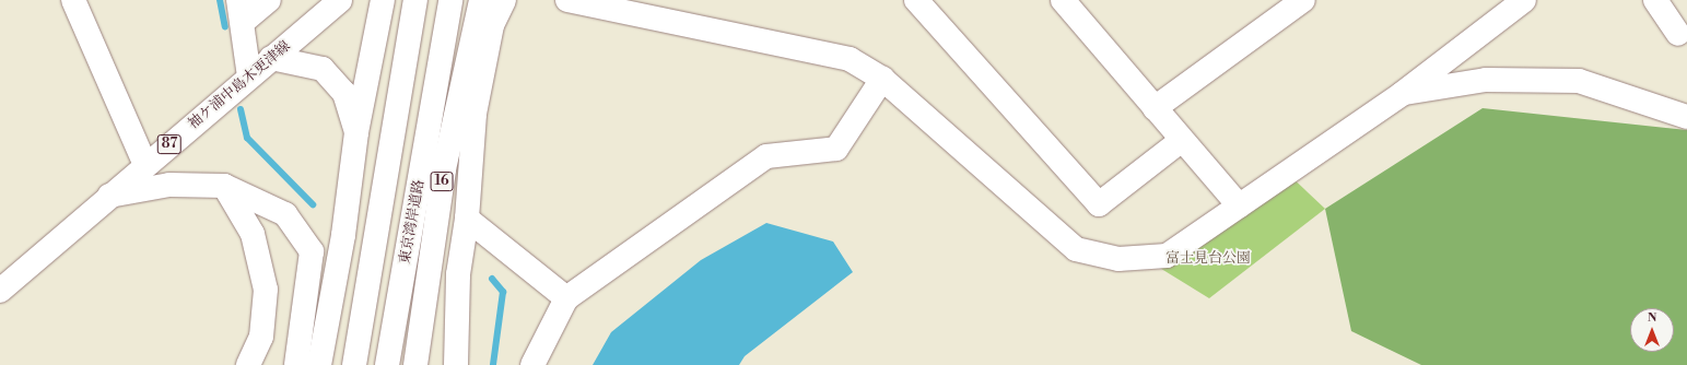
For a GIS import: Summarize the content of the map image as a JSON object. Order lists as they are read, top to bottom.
{
  "streets": {
    "main road": [
      "袖ケ浦中島木更津線",
      "87",
      "16",
      "東京湾岸道路"
    ]
  },
  "parks": ["富士見台公園"],
  "north": "top"
}
